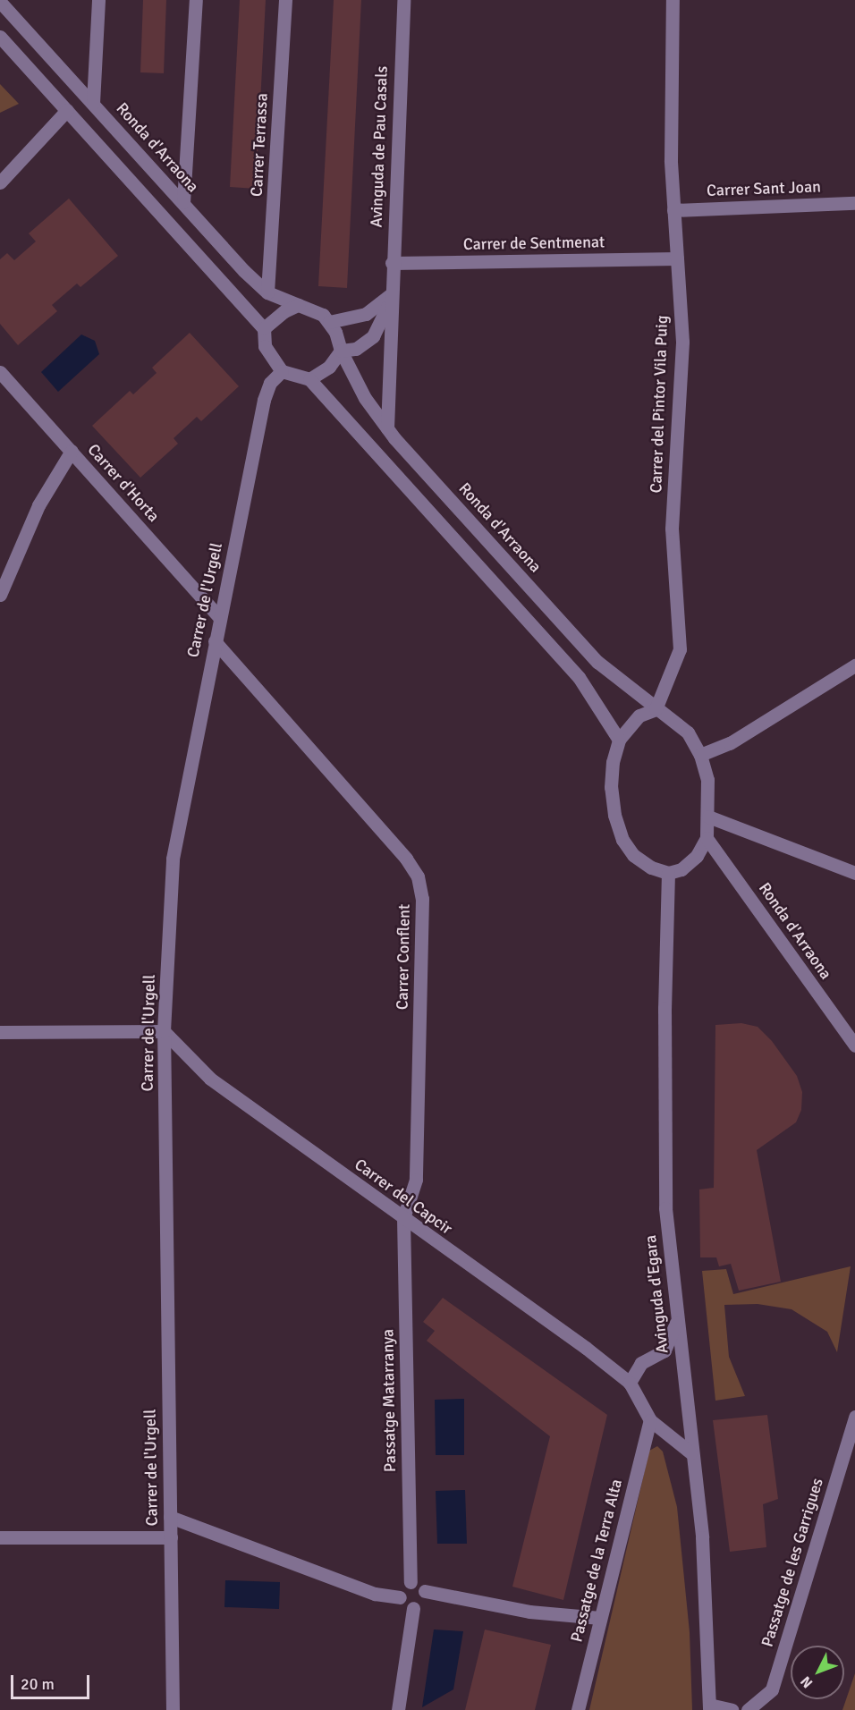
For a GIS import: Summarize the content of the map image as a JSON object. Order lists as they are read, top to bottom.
{
  "streets": {
    "street": [
      "Carrer Terrassa",
      "Avinguda de Pau Casals",
      "Ronda d'Arraona",
      "Carrer Sant Joan",
      "Carrer de Sentmenat",
      "Carrer del Pintor Vila Puig",
      "Carrer d'Horta",
      "Carrer de l'Urgell",
      "Carrer Conflent",
      "Carrer del Capcir",
      "Avinguda d'Egara",
      "Passatge Matarranya",
      "Passatge de la Terra Alta",
      "Passatge de les Garrigues"
    ]
  },
  "crossings": [
    ["Carrer Terrassa", "Ronda d'Arraona"],
    ["Avinguda de Pau Casals", "Ronda d'Arraona"],
    ["Avinguda de Pau Casals", "Carrer de Sentmenat"],
    ["Ronda d'Arraona", "Carrer del Pintor Vila Puig"],
    ["Ronda d'Arraona", "Carrer de l'Urgell"],
    ["Ronda d'Arraona", "Avinguda d'Egara"],
    ["Carrer Sant Joan", "Carrer del Pintor Vila Puig"],
    ["Carrer de Sentmenat", "Carrer del Pintor Vila Puig"],
    ["Carrer del Pintor Vila Puig", "Avinguda d'Egara"],
    ["Carrer d'Horta", "Carrer de l'Urgell"],
    ["Carrer de l'Urgell", "Carrer Conflent"],
    ["Carrer de l'Urgell", "Carrer del Capcir"],
    ["Carrer Conflent", "Carrer del Capcir"],
    ["Carrer Conflent", "Passatge Matarranya"],
    ["Carrer del Capcir", "Passatge Matarranya"]
  ],
  "scale_bar": "20 m",
  "north": "bottom left"
}
